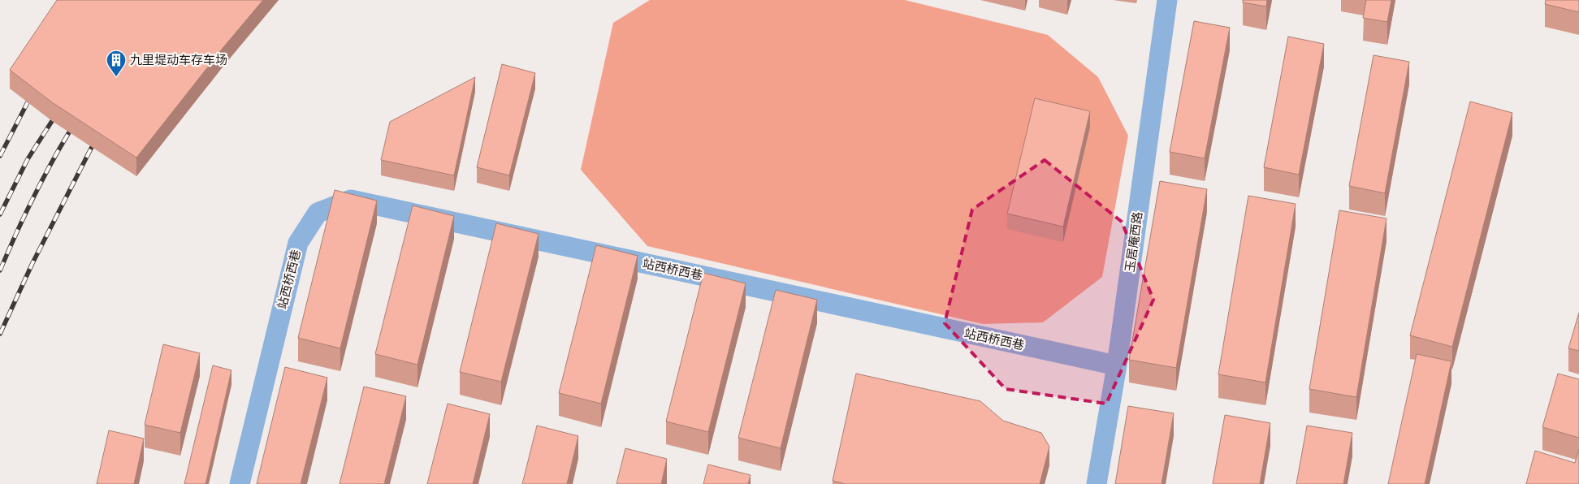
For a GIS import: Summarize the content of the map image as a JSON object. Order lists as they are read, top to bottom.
{
  "streets": {
    "street": ["玉居庵西路", "站西桥西巷"]
  },
  "crossings": [
    ["玉居庵西路", "站西桥西巷"]
  ],
  "places": {
    "building": ["九里堤动车存车场"]
  }
}
